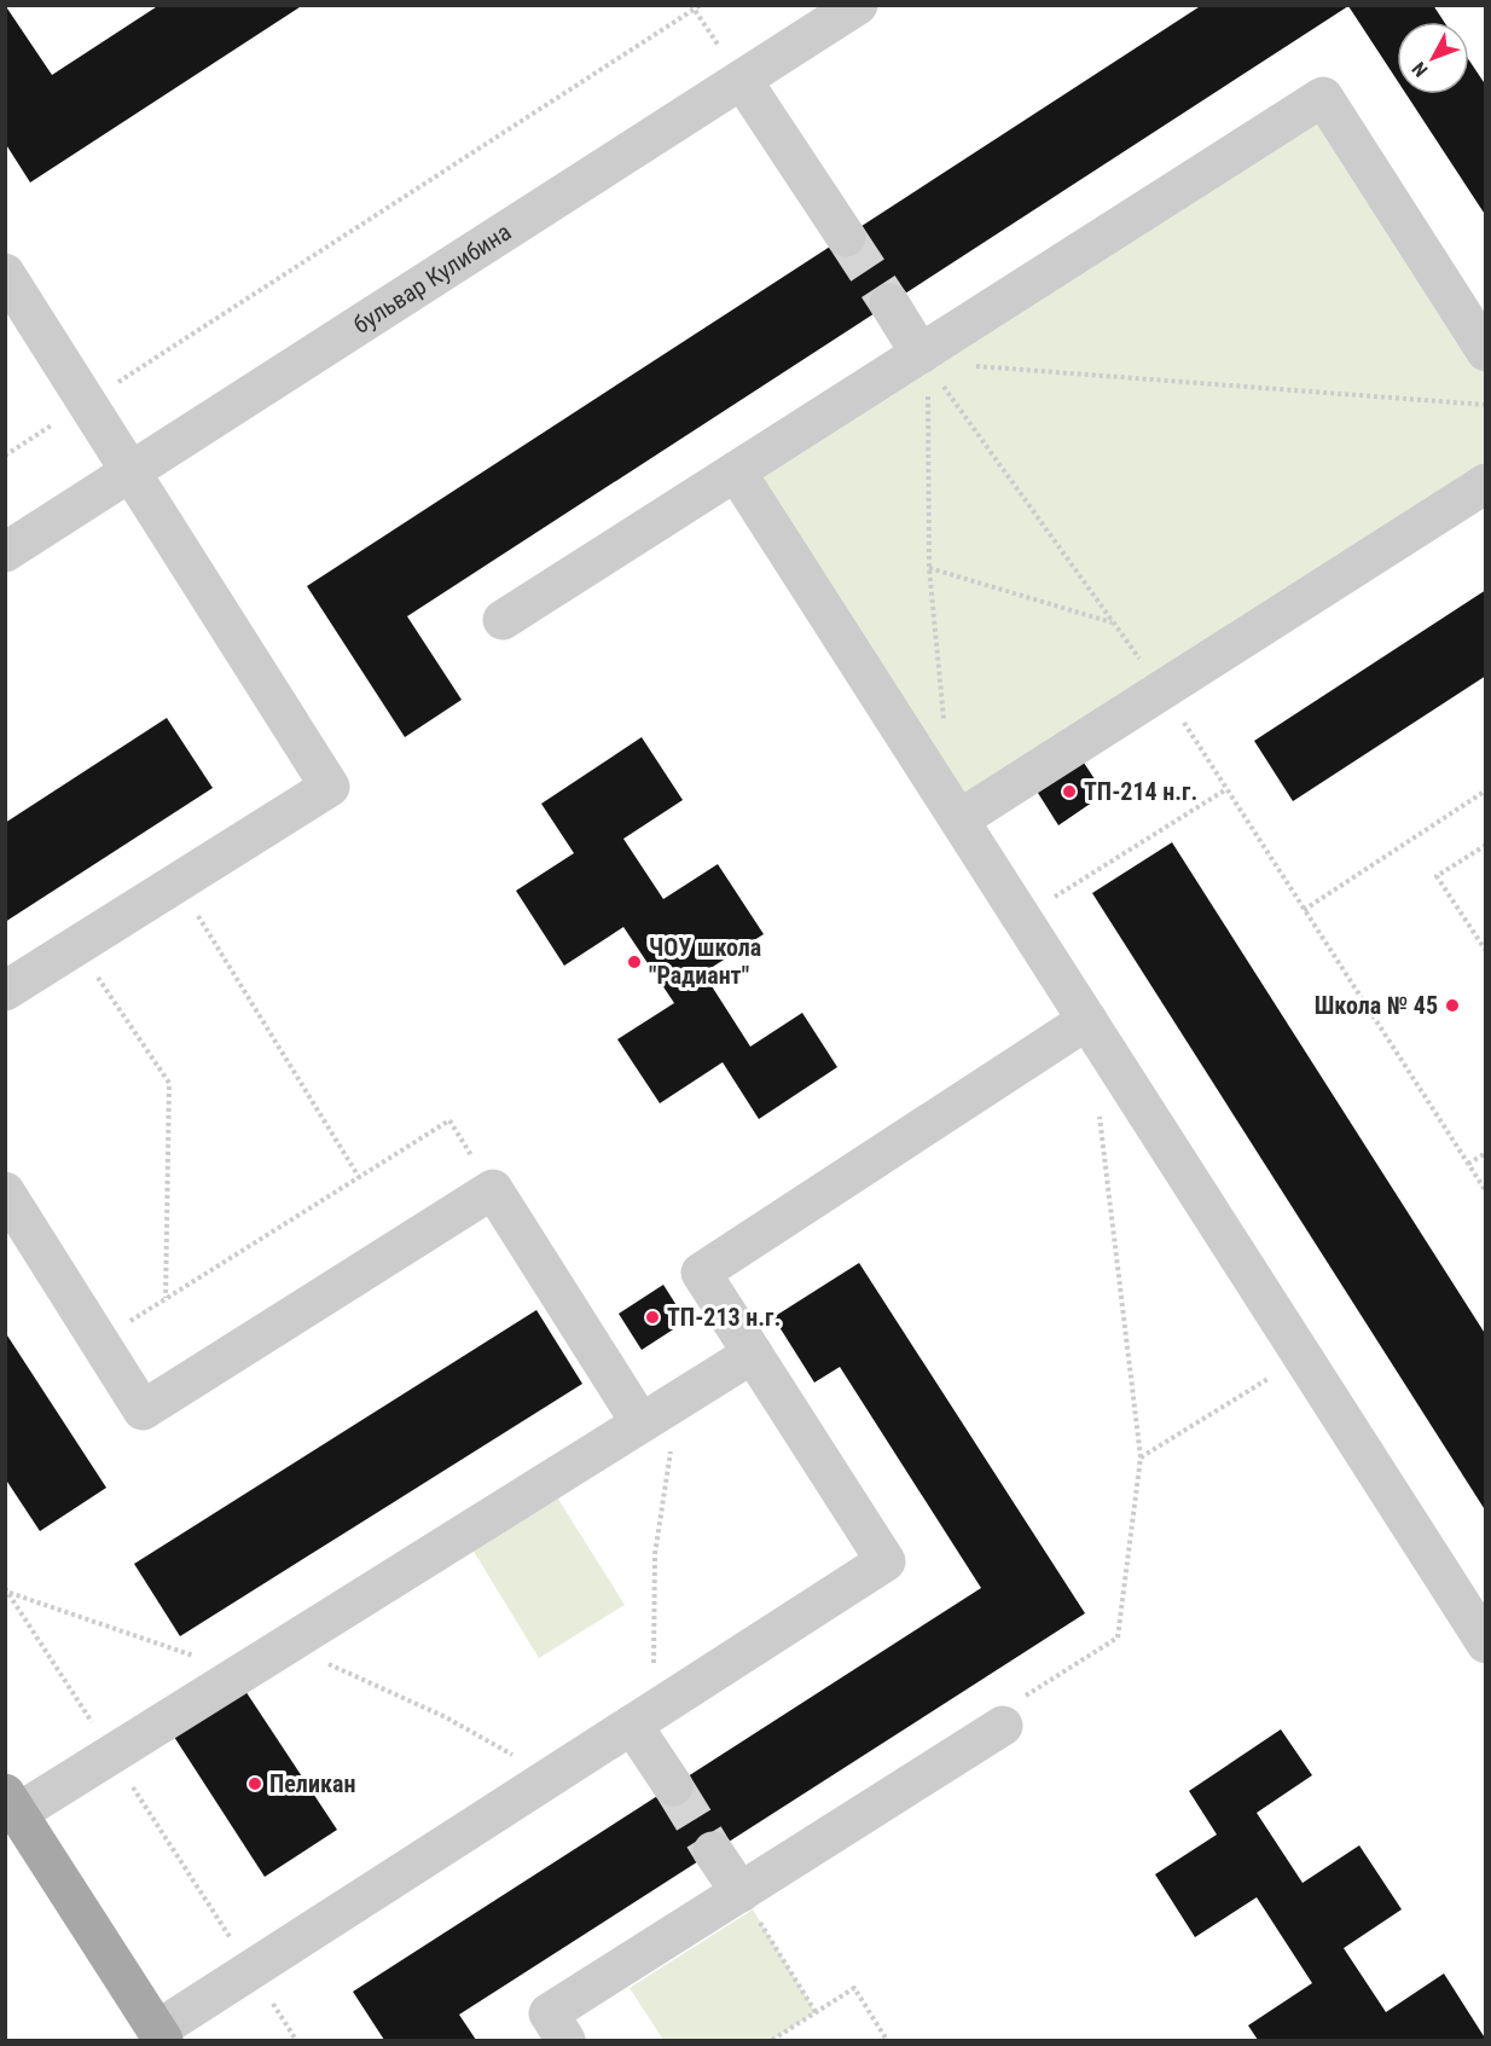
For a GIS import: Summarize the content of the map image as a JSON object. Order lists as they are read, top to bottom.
{
  "streets": {
    "street": ["бульвар Кулибина"]
  },
  "places": [
    "ТП-214 н.г.",
    "ЧОУ школа \"Радиант\"",
    "Школа № 45",
    "ТП-213 н.г.",
    "Пеликан"
  ],
  "north": "bottom left"
}
